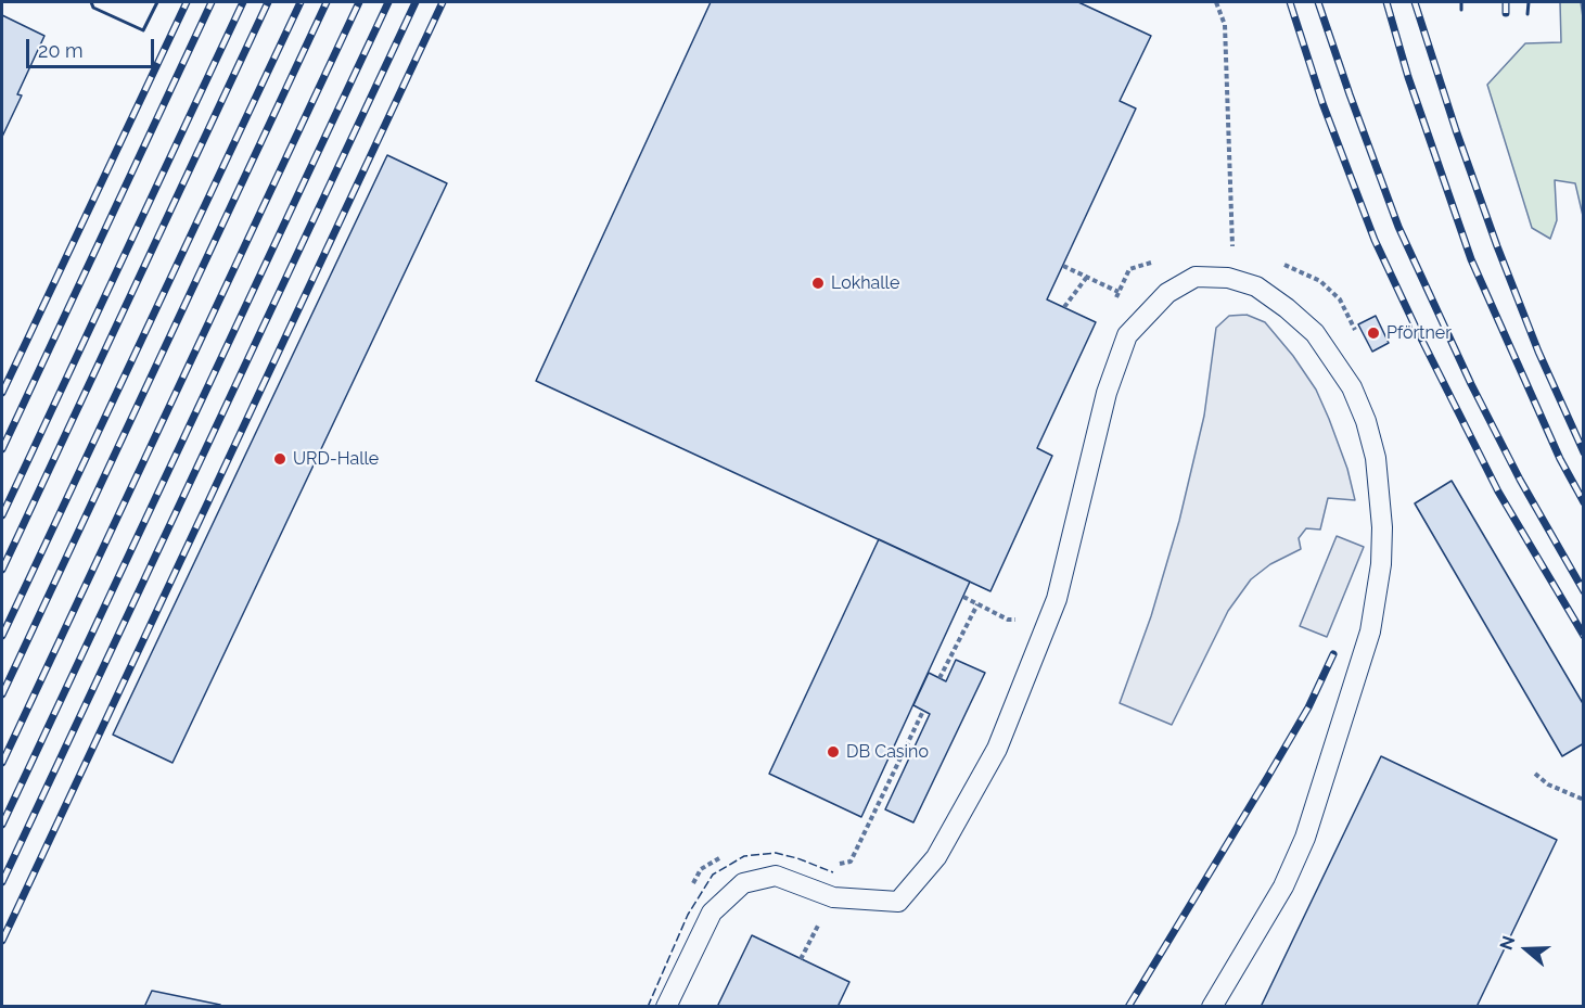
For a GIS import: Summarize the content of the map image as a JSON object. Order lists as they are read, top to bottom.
{
  "places": [
    "Lokhalle",
    "Pförtner",
    "URD-Halle",
    "DB Casino"
  ],
  "scale_bar": "20 m",
  "north": "left"
}
